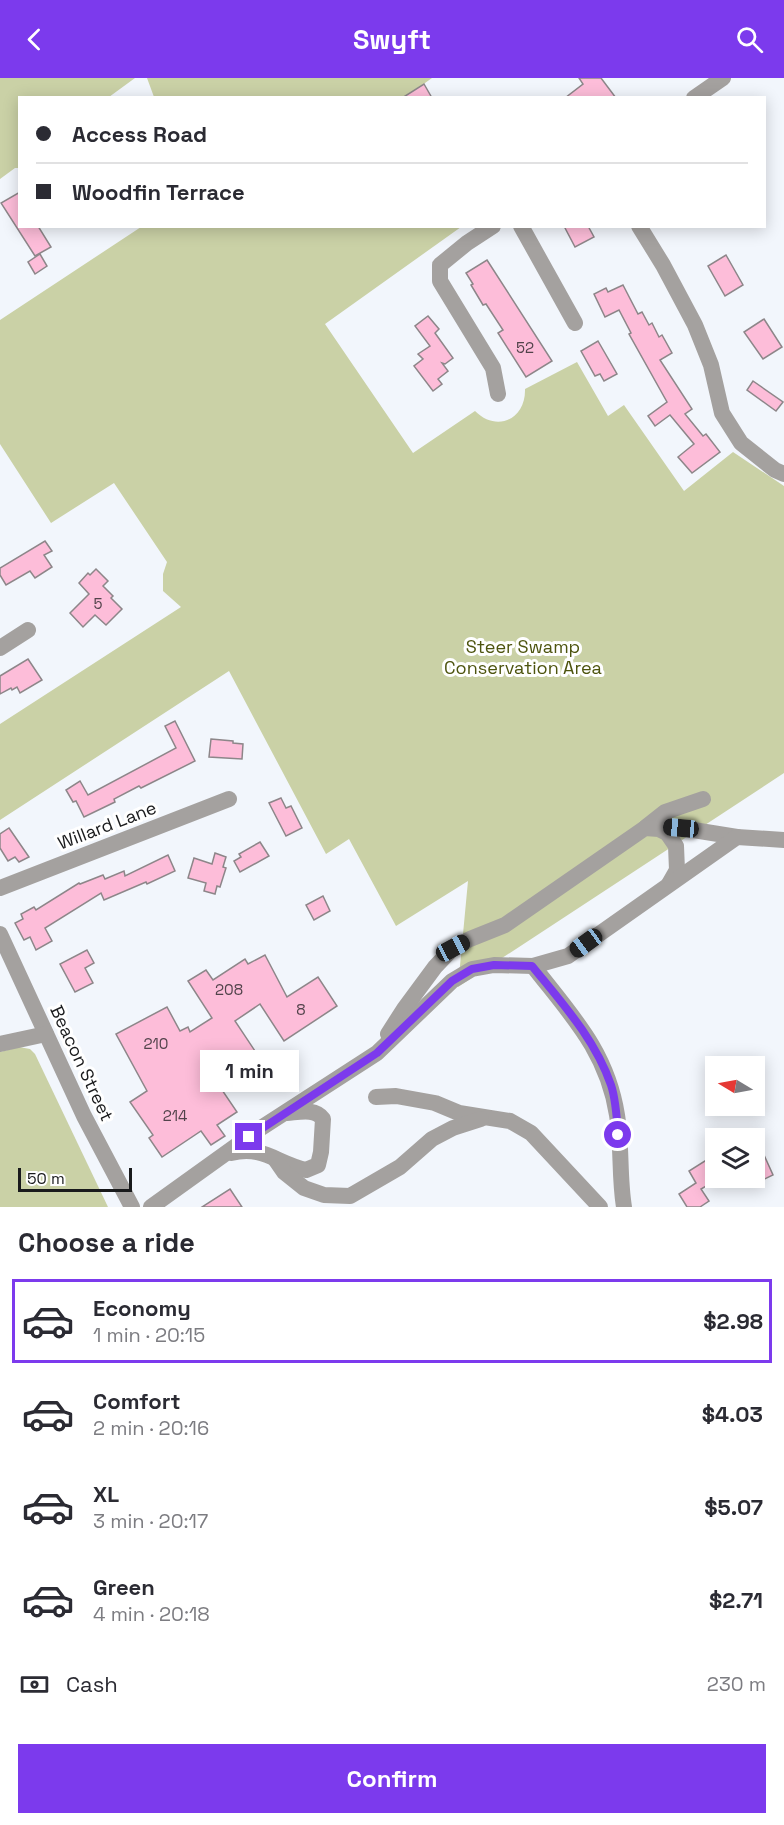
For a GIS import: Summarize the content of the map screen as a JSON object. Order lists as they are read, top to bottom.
{
  "streets": {
    "street": ["Willard Lane", "Beacon Street"]
  },
  "parks": ["Steer Swamp Conservation Area"],
  "house_numbers": [
    "52",
    "5",
    "208",
    "8",
    "210",
    "214"
  ],
  "scale_bar": "50 m",
  "north": "left",
  "page": {
    "header": "Swyft",
    "banner": ["Access Road", "Woodfin Terrace"],
    "bubble": "1 min",
    "scale": "50 m",
    "heading": "Choose a ride",
    "list": [
      {
        "name": "Economy",
        "note": "1 min · 20:15",
        "value": "$2.98"
      },
      {
        "name": "Comfort",
        "note": "2 min · 20:16",
        "value": "$4.03"
      },
      {
        "name": "XL",
        "note": "3 min · 20:17",
        "value": "$5.07"
      },
      {
        "name": "Green",
        "note": "4 min · 20:18",
        "value": "$2.71"
      }
    ],
    "pay": ["Cash", "230 m"],
    "buttons": "Confirm"
  }
}
